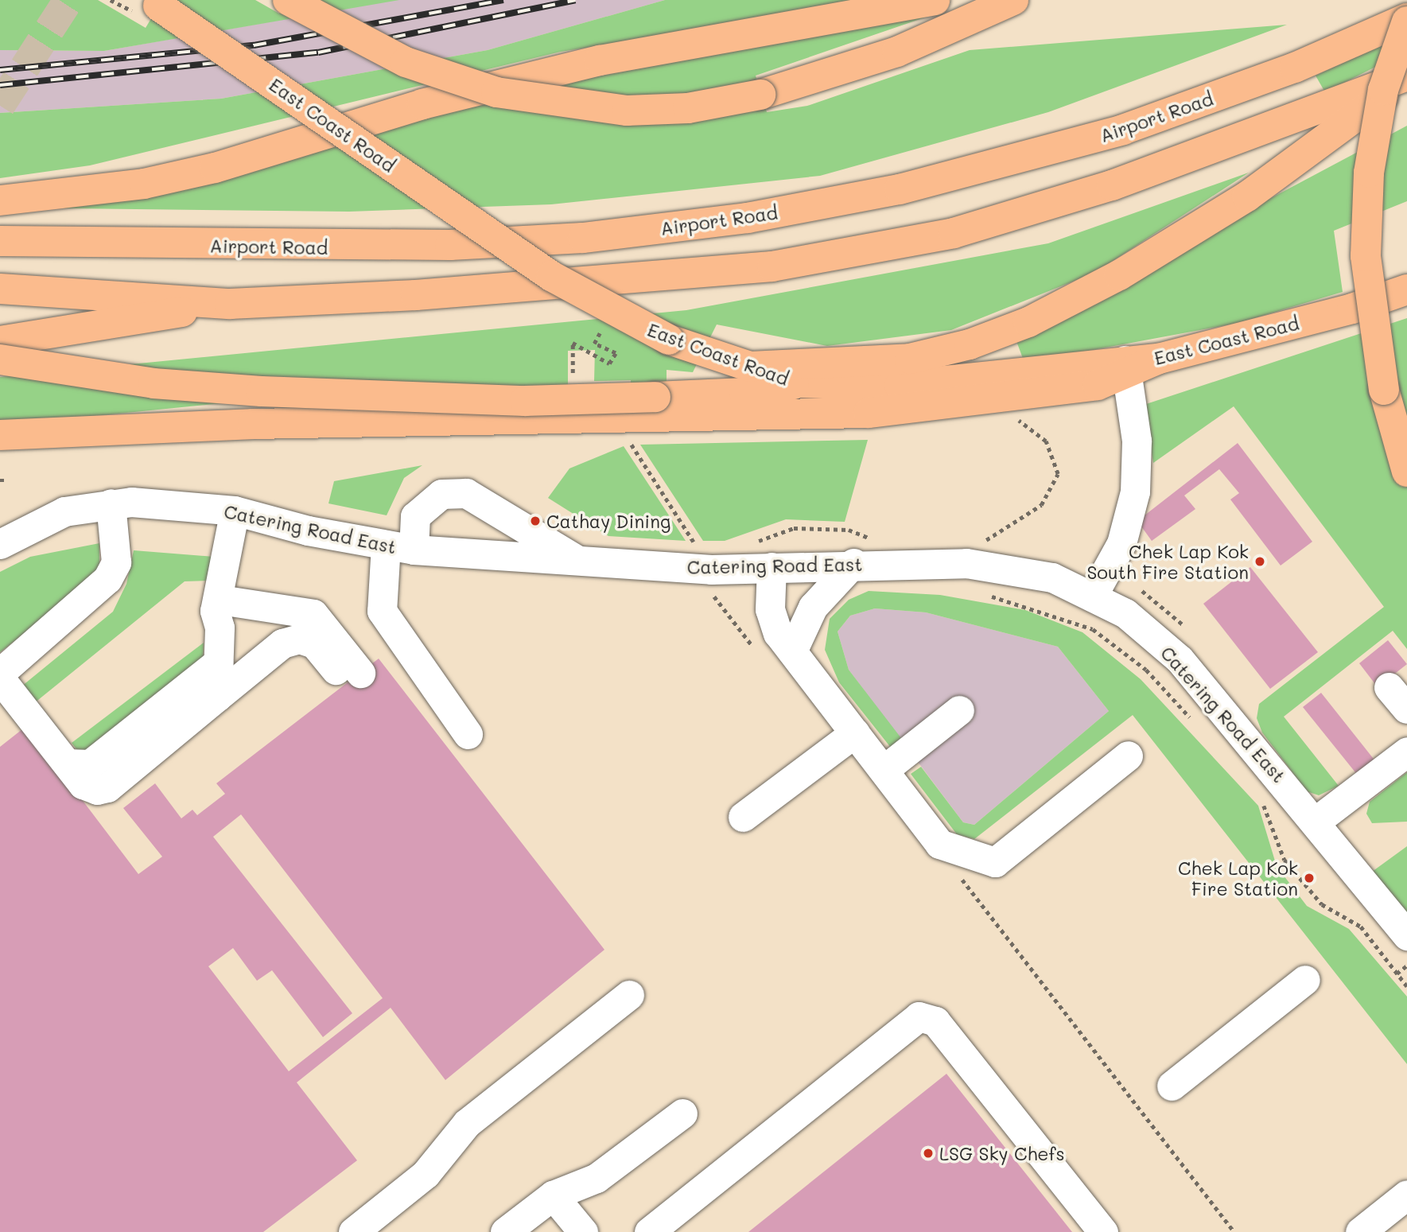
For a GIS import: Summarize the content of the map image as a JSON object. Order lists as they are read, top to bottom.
{
  "streets": {
    "main road": ["Airport Road", "East Coast Road"],
    "street": ["Catering Road East"]
  },
  "places": [
    "Cathay Dining",
    "Chek Lap Kok South Fire Station",
    "Chek Lap Kok Fire Station",
    "LSG Sky Chefs"
  ]
}
